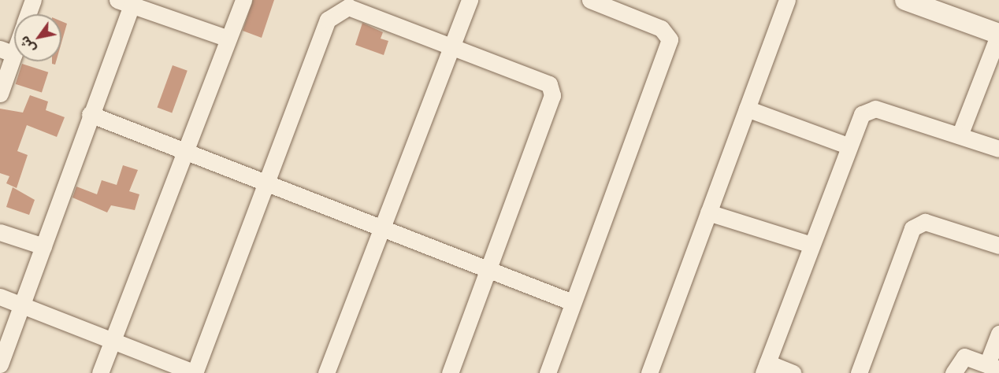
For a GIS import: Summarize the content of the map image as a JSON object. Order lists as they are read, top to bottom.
{
  "north": "bottom left"
}
